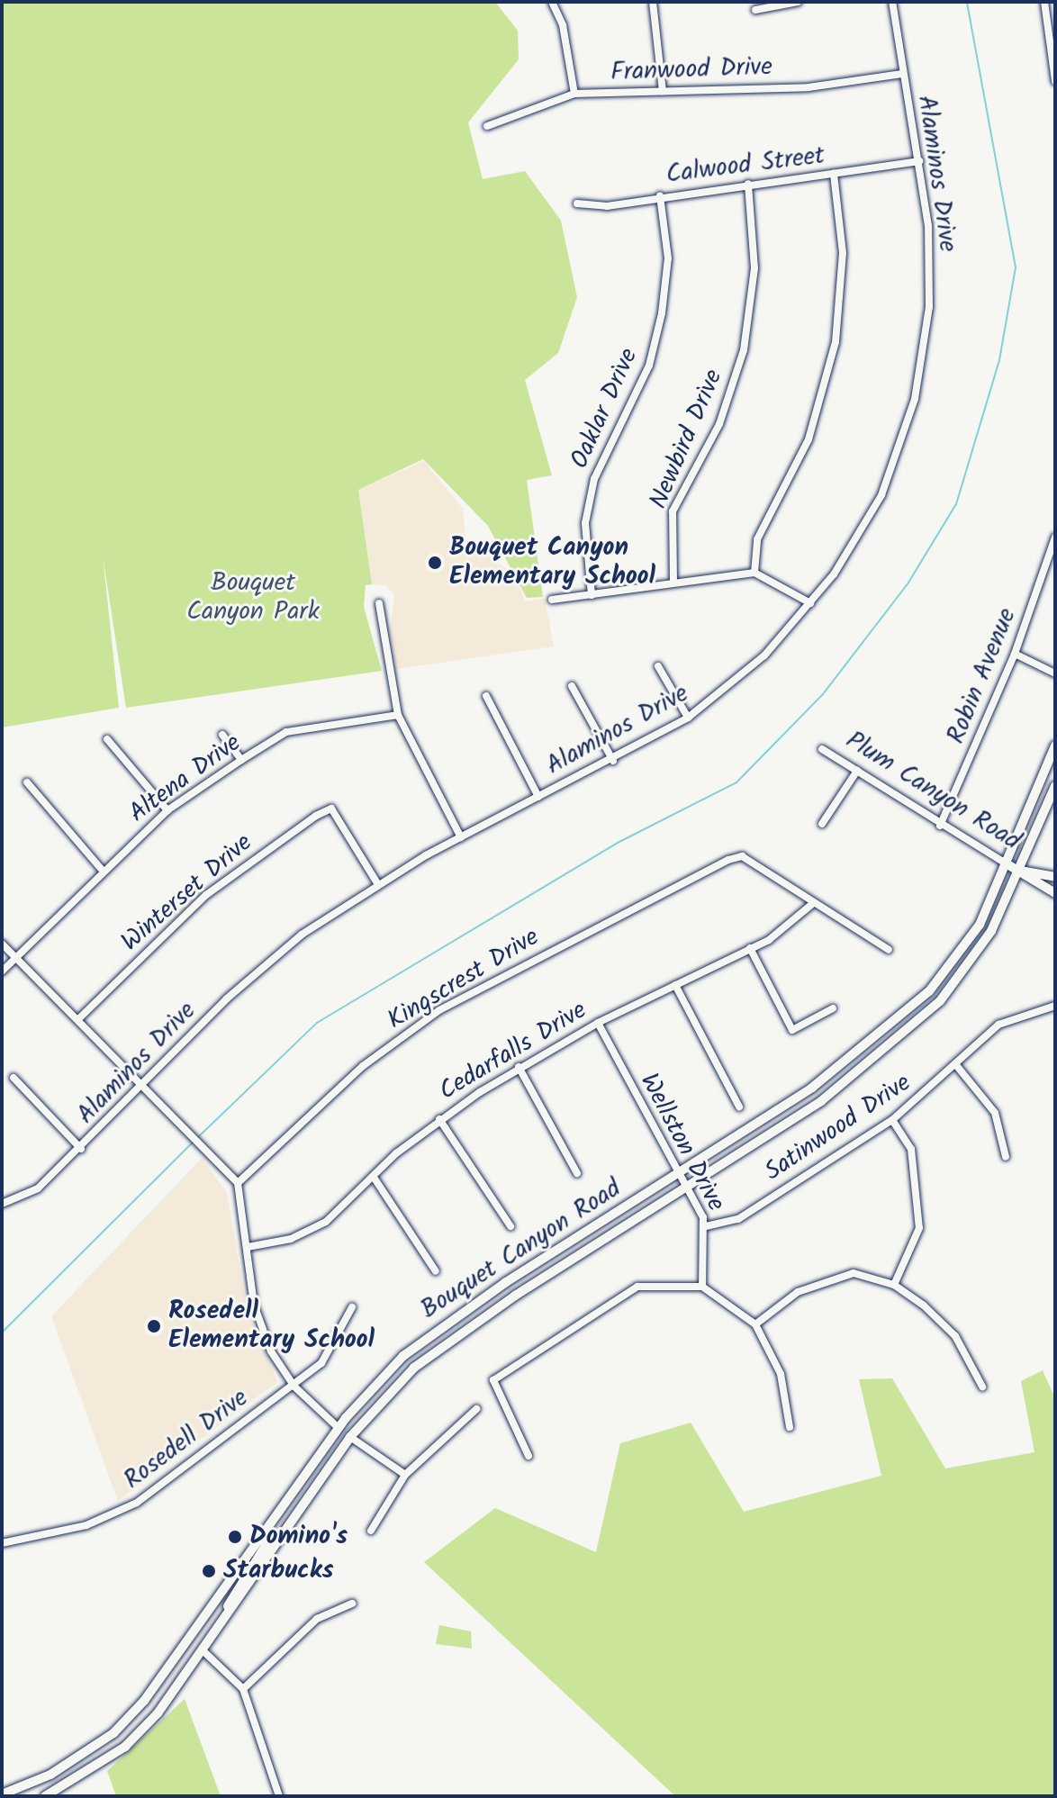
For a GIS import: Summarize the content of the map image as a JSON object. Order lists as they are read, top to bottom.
{
  "streets": {
    "main road": ["Plum Canyon Road", "Bouquet Canyon Road"],
    "street": [
      "Franwood Drive",
      "Calwood Street",
      "Alaminos Drive",
      "Oaklar Drive",
      "Newbird Drive",
      "Robin Avenue",
      "Altena Drive",
      "Winterset Drive",
      "Kingscrest Drive",
      "Cedarfalls Drive",
      "Satinwood Drive",
      "Wellston Drive",
      "Rosedell Drive"
    ]
  },
  "crossings": [
    ["Franwood Drive", "Alaminos Drive"],
    ["Calwood Street", "Alaminos Drive"],
    ["Calwood Street", "Oaklar Drive"],
    ["Calwood Street", "Newbird Drive"],
    ["Alaminos Drive", "Winterset Drive"],
    ["Robin Avenue", "Plum Canyon Road"],
    ["Plum Canyon Road", "Bouquet Canyon Road"],
    ["Kingscrest Drive", "Cedarfalls Drive"],
    ["Cedarfalls Drive", "Wellston Drive"],
    ["Satinwood Drive", "Wellston Drive"],
    ["Wellston Drive", "Bouquet Canyon Road"]
  ],
  "parks": ["Bouquet Canyon Park"],
  "places": [
    "Bouquet Canyon Elementary School",
    "Rosedell Elementary School",
    "Domino's",
    "Starbucks"
  ]
}
